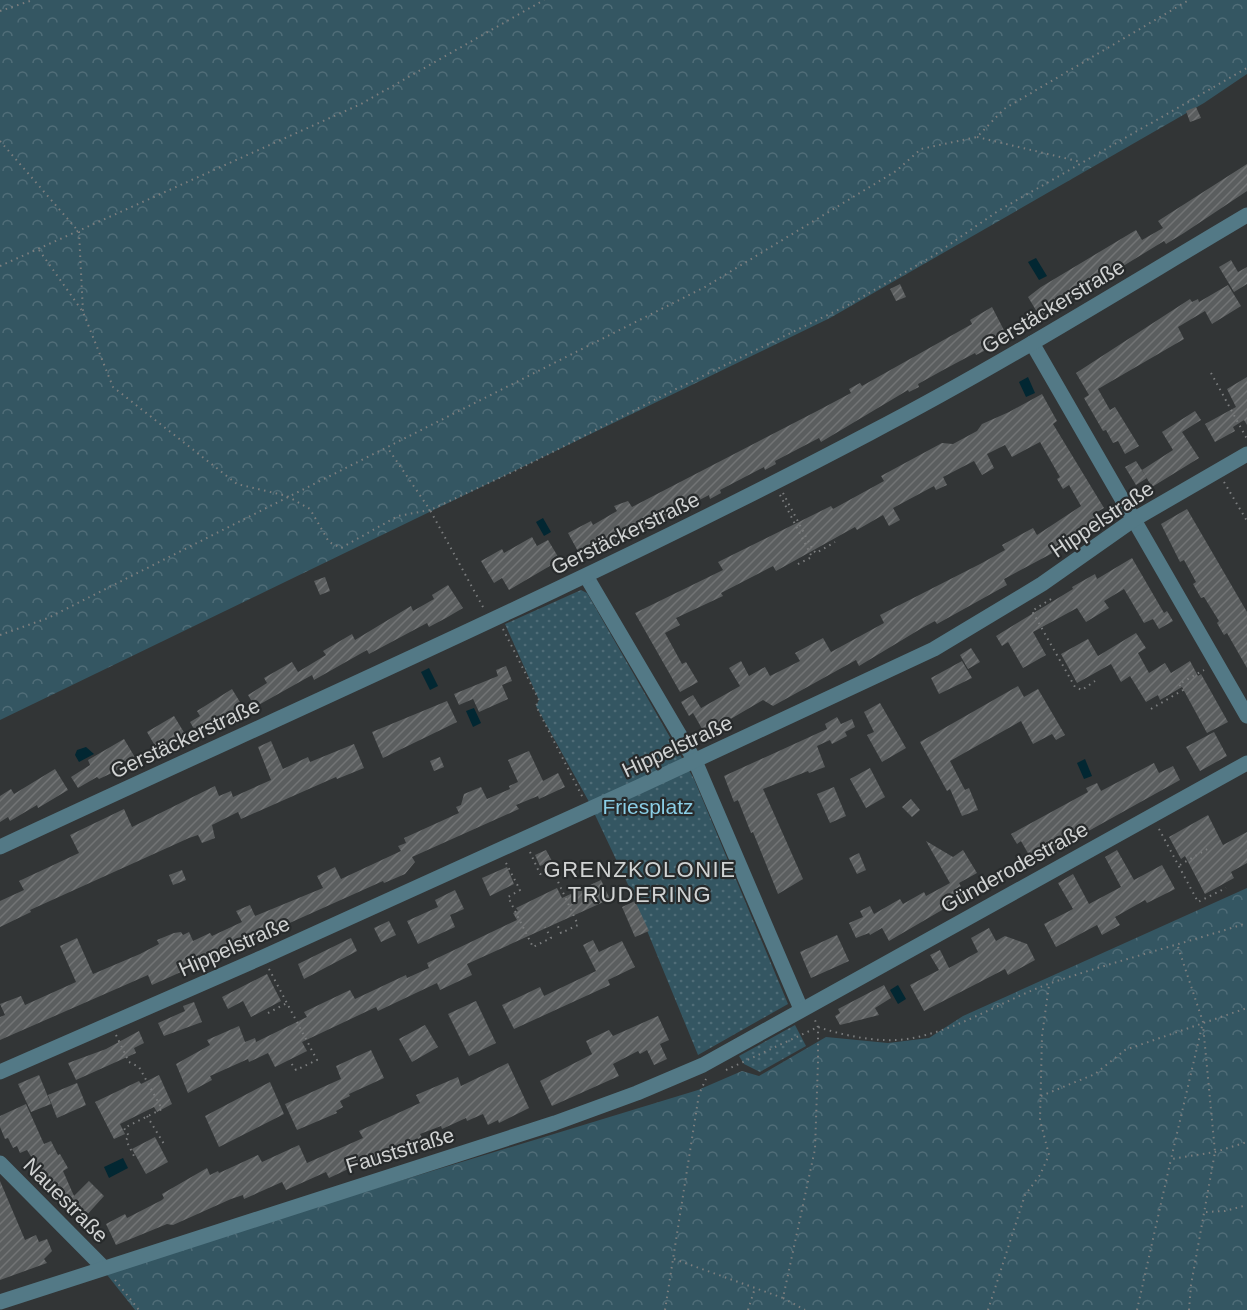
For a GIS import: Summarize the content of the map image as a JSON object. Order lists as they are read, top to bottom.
{
  "streets": {
    "street": [
      "Gerstäckerstraße",
      "Hippelstraße",
      "Günderodestraße",
      "Fauststraße",
      "Nauestraße"
    ]
  },
  "crossings": [
    ["Günderodestraße", "Fauststraße"],
    ["Fauststraße", "Nauestraße"]
  ],
  "districts": ["GRENZKOLONIE TRUDERING"],
  "parks": ["Friesplatz"]
}
